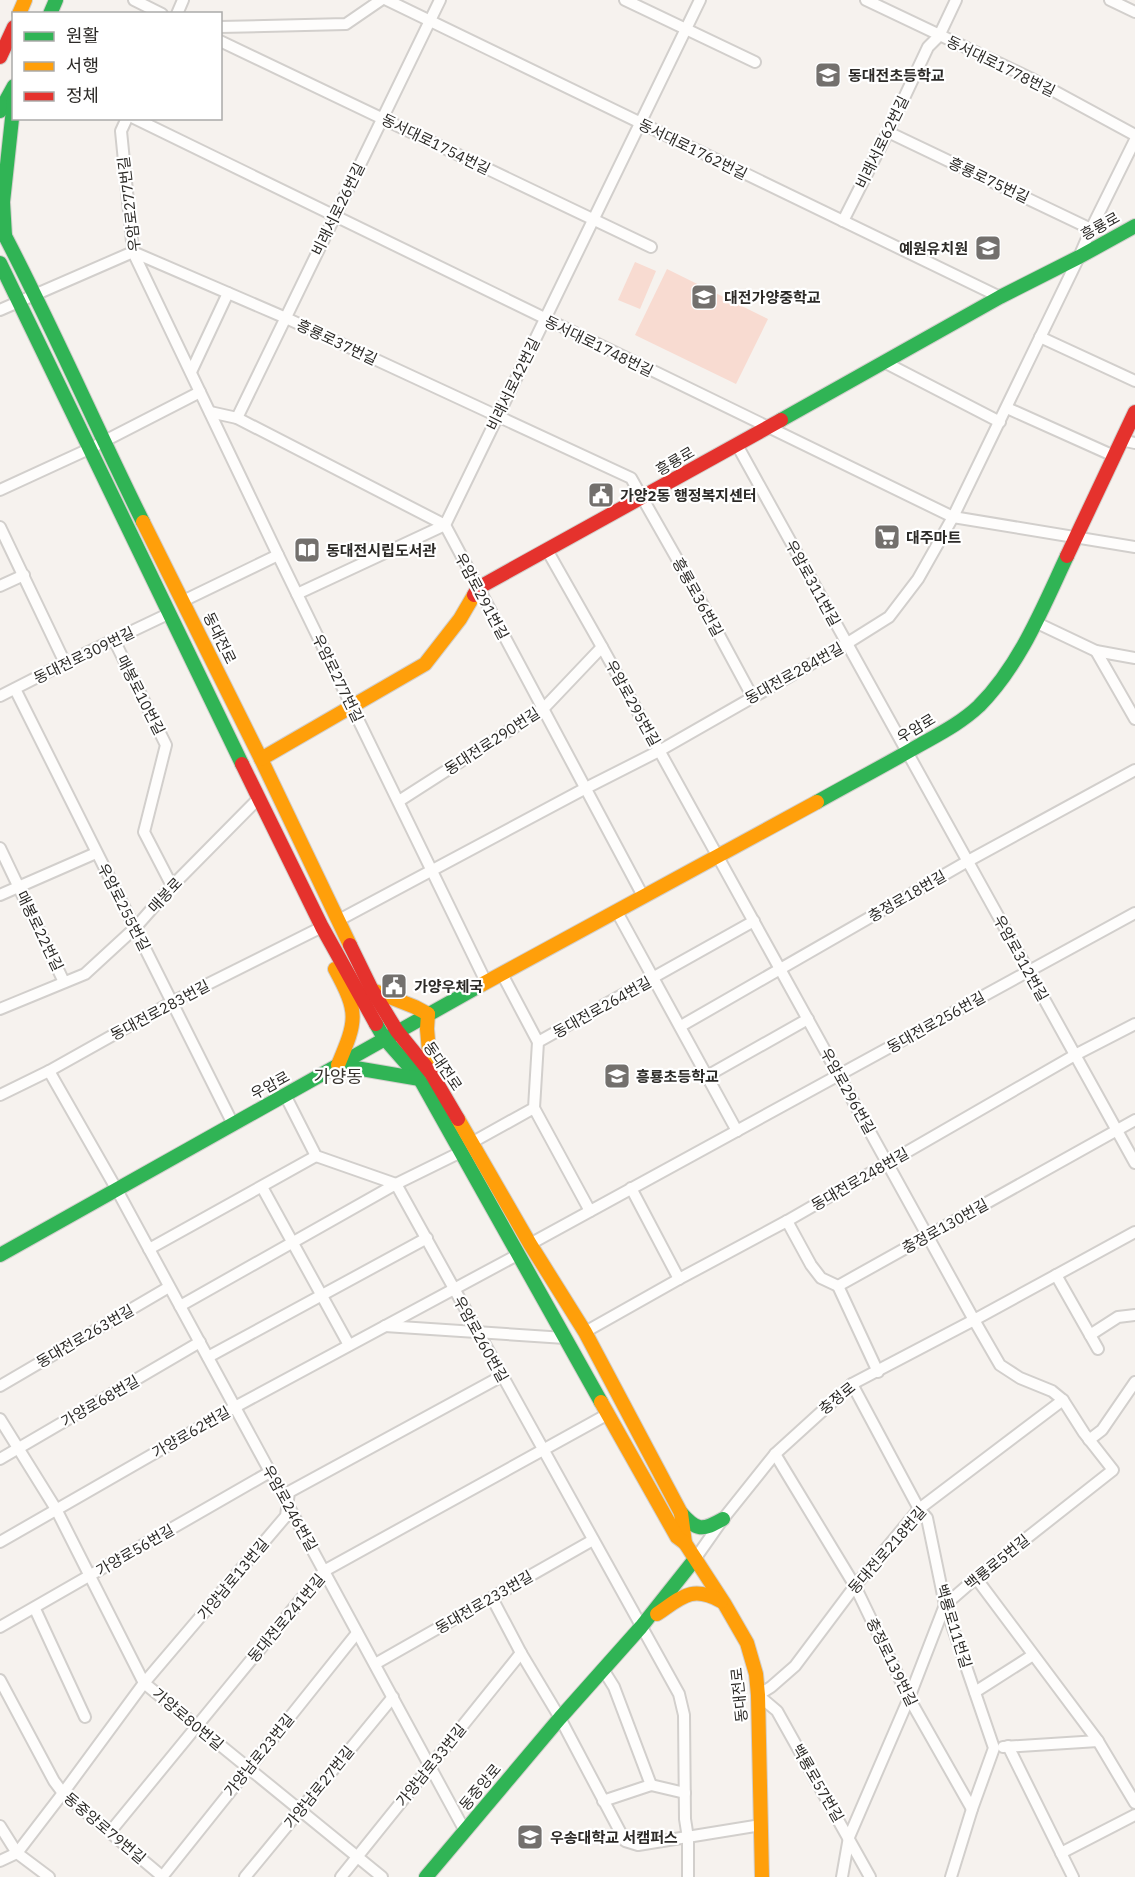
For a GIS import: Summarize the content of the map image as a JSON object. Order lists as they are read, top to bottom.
{
  "streets": {
    "main road": [
      "흥룡로",
      "동대전로",
      "우암로",
      "동중앙로"
    ],
    "street": [
      "동서대로1778번길",
      "비래서로62번길",
      "동서대로1754번길",
      "동서대로1762번길",
      "흥룡로75번길",
      "우암로277번길",
      "비래서로26번길",
      "흥룡로37번길",
      "동서대로1748번길",
      "비래서로42번길",
      "우암로311번길",
      "우암로291번길",
      "흥룡로36번길",
      "동대전로309번길",
      "동대전로284번길",
      "매봉로10번길",
      "우암로295번길",
      "동대전로290번길",
      "매봉로",
      "충정로18번길",
      "우암로255번길",
      "매봉로22번길",
      "우암로312번길",
      "동대전로264번길",
      "동대전로283번길",
      "동대전로256번길",
      "우암로296번길",
      "동대전로248번길",
      "충정로130번길",
      "동대전로263번길",
      "우암로260번길",
      "충정로",
      "가양로68번길",
      "가양로62번길",
      "우암로246번길",
      "가양로56번길",
      "동대전로218번길",
      "백룡로5번길",
      "가양남로13번길",
      "동대전로233번길",
      "동대전로241번길",
      "백룡로11번길",
      "충정로139번길",
      "가양로80번길",
      "가양남로23번길",
      "가양남로33번길",
      "백룡로57번길",
      "가양남로27번길",
      "동중앙로79번길"
    ]
  },
  "crossings": [
    ["동서대로1778번길", "비래서로62번길"],
    ["비래서로62번길", "동서대로1762번길"],
    ["비래서로62번길", "흥룡로75번길"],
    ["동서대로1754번길", "비래서로26번길"],
    ["동서대로1754번길", "비래서로42번길"],
    ["동서대로1762번길", "비래서로26번길"],
    ["동서대로1762번길", "흥룡로"],
    ["동서대로1762번길", "비래서로42번길"],
    ["흥룡로75번길", "동대전로284번길"],
    ["우암로277번길", "흥룡로37번길"],
    ["우암로277번길", "동대전로"],
    ["우암로277번길", "동대전로284번길"],
    ["우암로277번길", "우암로"],
    ["우암로277번길", "동대전로290번길"],
    ["비래서로26번길", "흥룡로37번길"],
    ["비래서로26번길", "동서대로1748번길"],
    ["흥룡로", "흥룡로37번길"],
    ["흥룡로", "동서대로1748번길"],
    ["흥룡로", "우암로311번길"],
    ["흥룡로", "우암로291번길"],
    ["흥룡로", "흥룡로36번길"],
    ["흥룡로", "동대전로284번길"],
    ["흥룡로", "우암로295번길"],
    ["흥룡로37번길", "비래서로42번길"],
    ["흥룡로37번길", "흥룡로36번길"],
    ["동서대로1748번길", "비래서로42번길"],
    ["동서대로1748번길", "동대전로284번길"],
    ["동서대로1748번길", "우암로"],
    ["비래서로42번길", "우암로291번길"],
    ["우암로311번길", "동대전로284번길"],
    ["우암로311번길", "우암로"],
    ["우암로311번길", "우암로312번길"],
    ["우암로291번길", "동대전로284번길"],
    ["우암로291번길", "우암로"],
    ["우암로291번길", "동대전로290번길"],
    ["흥룡로36번길", "동대전로284번길"],
    ["동대전로", "동대전로309번길"],
    ["동대전로", "동대전로284번길"],
    ["동대전로", "우암로"],
    ["동대전로", "매봉로"],
    ["동대전로", "동대전로283번길"],
    ["동대전로", "동대전로256번길"],
    ["동대전로", "동대전로248번길"],
    ["동대전로", "충정로"],
    ["동대전로", "가양로62번길"],
    ["동대전로", "동대전로218번길"],
    ["동대전로", "동대전로241번길"],
    ["동대전로", "백룡로57번길"],
    ["동대전로", "동중앙로"],
    ["동대전로309번길", "매봉로10번길"],
    ["동대전로309번길", "우암로255번길"],
    ["동대전로284번길", "우암로295번길"],
    ["매봉로10번길", "매봉로"],
    ["우암로295번길", "우암로"],
    ["우암로295번길", "동대전로290번길"],
    ["우암로295번길", "우암로296번길"],
    ["우암로", "우암로255번길"],
    ["우암로", "우암로312번길"],
    ["우암로", "우암로296번길"],
    ["우암로", "우암로246번길"],
    ["매봉로", "우암로255번길"],
    ["매봉로", "매봉로22번길"],
    ["충정로18번길", "우암로312번길"],
    ["충정로18번길", "우암로296번길"],
    ["우암로255번길", "동대전로283번길"],
    ["우암로312번길", "동대전로256번길"],
    ["우암로312번길", "동대전로248번길"],
    ["우암로312번길", "충정로130번길"],
    ["동대전로264번길", "우암로296번길"],
    ["동대전로256번길", "우암로296번길"],
    ["우암로296번길", "동대전로248번길"],
    ["우암로296번길", "충정로130번길"],
    ["우암로296번길", "충정로"],
    ["우암로296번길", "백룡로5번길"],
    ["동대전로263번길", "우암로246번길"],
    ["우암로260번길", "가양로62번길"],
    ["우암로260번길", "가양남로13번길"],
    ["우암로260번길", "동대전로233번길"],
    ["우암로260번길", "동대전로241번길"],
    ["우암로260번길", "동중앙로"],
    ["충정로", "백룡로5번길"],
    ["충정로", "백룡로11번길"],
    ["충정로", "충정로139번길"],
    ["충정로", "동중앙로"],
    ["가양로68번길", "우암로246번길"],
    ["가양로68번길", "가양로80번길"],
    ["가양로62번길", "우암로246번길"],
    ["가양로62번길", "가양로80번길"],
    ["우암로246번길", "가양로56번길"],
    ["우암로246번길", "가양남로13번길"],
    ["우암로246번길", "동대전로233번길"],
    ["우암로246번길", "동대전로241번길"],
    ["우암로246번길", "가양남로23번길"],
    ["우암로246번길", "가양남로33번길"],
    ["우암로246번길", "가양남로27번길"],
    ["우암로246번길", "동중앙로"],
    ["가양로56번길", "가양로80번길"],
    ["동대전로218번길", "백룡로5번길"],
    ["동대전로218번길", "백룡로11번길"],
    ["동대전로218번길", "충정로139번길"],
    ["동대전로218번길", "백룡로57번길"],
    ["백룡로5번길", "백룡로11번길"],
    ["백룡로5번길", "충정로139번길"],
    ["백룡로5번길", "백룡로57번길"],
    ["가양남로13번길", "가양로80번길"],
    ["가양남로13번길", "동중앙로79번길"],
    ["동대전로241번길", "가양로80번길"],
    ["동대전로241번길", "동중앙로79번길"],
    ["가양로80번길", "가양남로23번길"],
    ["가양로80번길", "가양남로33번길"],
    ["가양로80번길", "가양남로27번길"],
    ["가양남로23번길", "동중앙로79번길"]
  ],
  "districts": ["가양동"],
  "places": {
    "school or university": [
      "동대전초등학교",
      "예원유치원",
      "대전가양중학교",
      "흥룡초등학교",
      "우송대학교 서캠퍼스"
    ],
    "public building": ["가양2동 행정복지센터", "가양우체국"],
    "supermarket": ["대주마트"],
    "library": ["동대전시립도서관"]
  },
  "legend": ["원활", "서행", "정체"]
}
